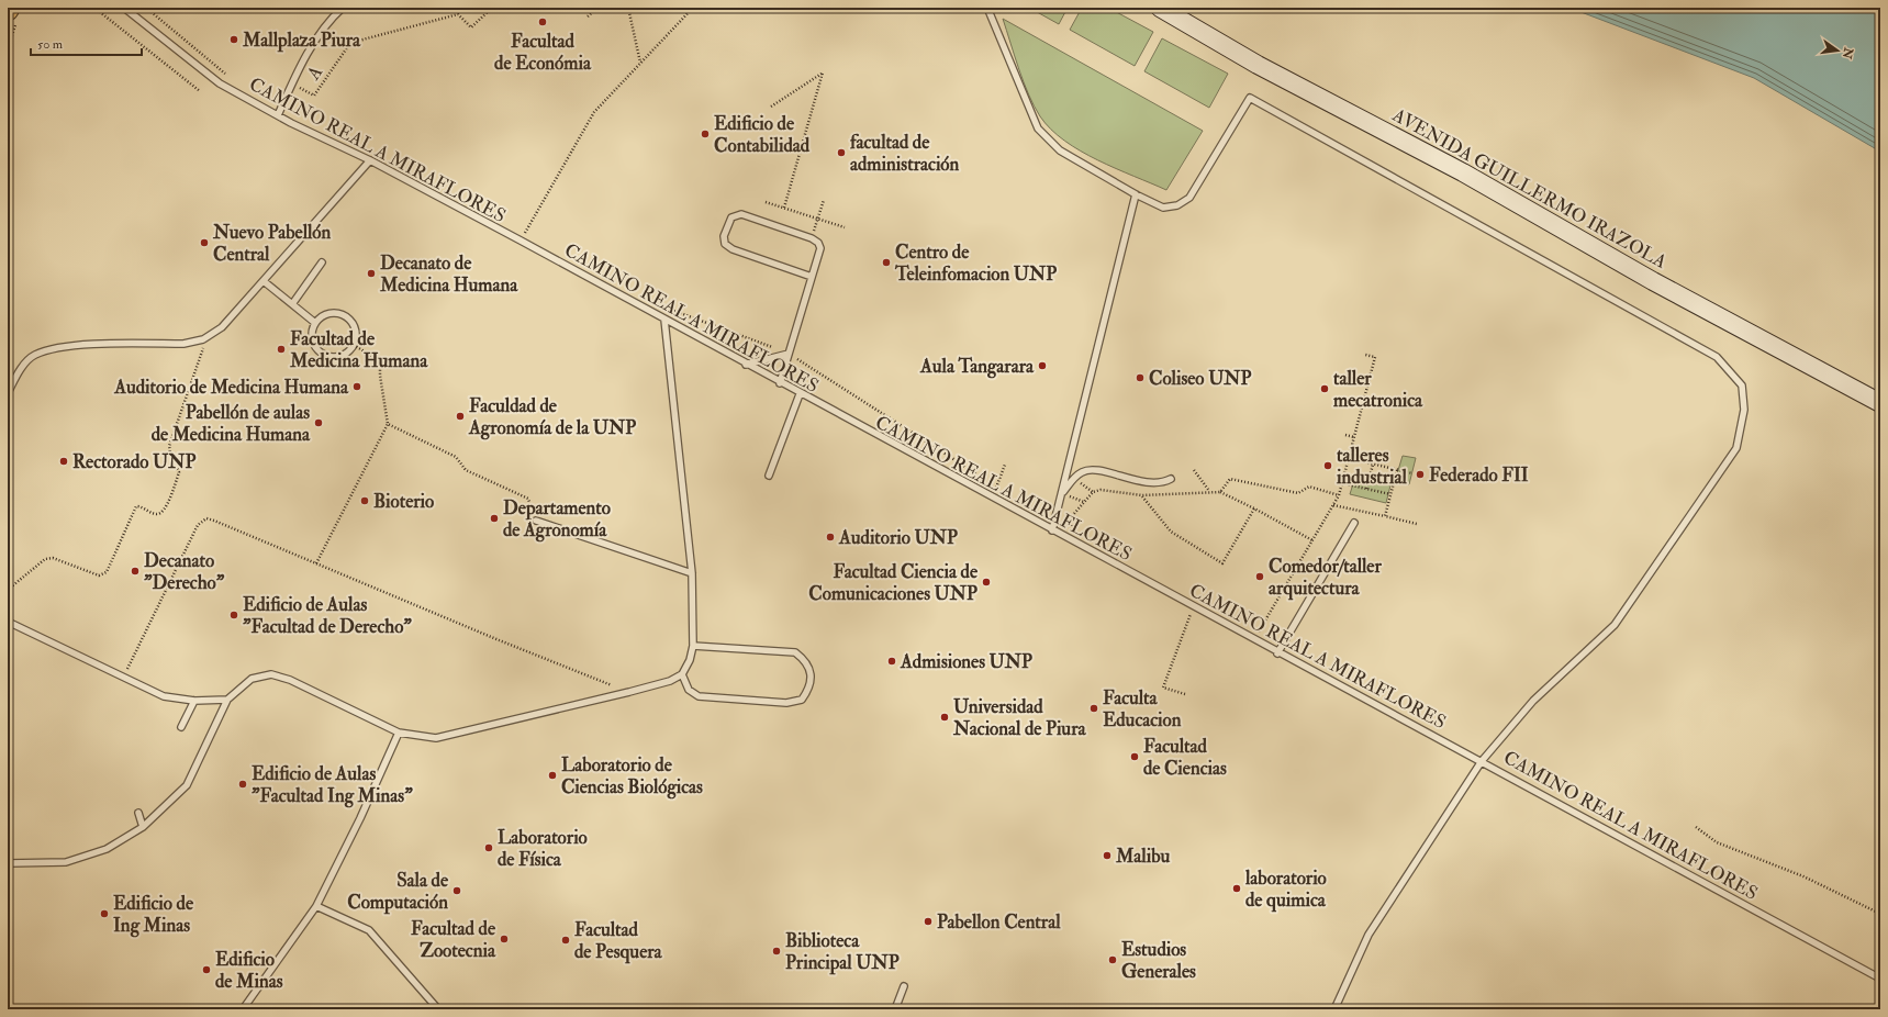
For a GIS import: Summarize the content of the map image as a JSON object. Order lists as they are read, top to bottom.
{
  "streets": {
    "main road": ["AVENIDA GUILLERMO IRAZOLA"],
    "lane": ["CAMINO REAL A MIRAFLORES"],
    "path": ["A"]
  },
  "places": [
    "Facultad de Económia",
    "Mallplaza Piura",
    "Edificio de Contabilidad",
    "facultad de administración",
    "Nuevo Pabellón Central",
    "Centro de Teleinfomacion UNP",
    "Decanato de Medicina Humana",
    "Facultad de Medicina Humana",
    "Aula Tangarara",
    "Coliseo UNP",
    "Auditorio de Medicina Humana",
    "taller mecatronica",
    "Faculdad de Agronomía de la UNP",
    "Pabellón de aulas de Medicina Humana",
    "Rectorado UNP",
    "talleres industrial",
    "Federado FII",
    "Bioterio",
    "Departamento de Agronomía",
    "Auditorio UNP",
    "Decanato \"Derecho\"",
    "Comedor/taller arquitectura",
    "Facultad Ciencia de Comunicaciones UNP",
    "Edificio de Aulas \"Facultad de Derecho\"",
    "Admisiones UNP",
    "Faculta Educacion",
    "Universidad Nacional de Piura",
    "Facultad de Ciencias",
    "Laboratorio de Ciencias Biológicas",
    "Edificio de Aulas \"Facultad Ing Minas\"",
    "Laboratorio de Física",
    "Malibu",
    "laboratorio de quimica",
    "Sala de Computación",
    "Edificio de Ing Minas",
    "Pabellon Central",
    "Facultad de Zootecnia",
    "Facultad de Pesquera",
    "Biblioteca Principal UNP",
    "Estudios Generales",
    "Edificio de Minas"
  ],
  "scale_bar": "50 m",
  "north": "right"
}
